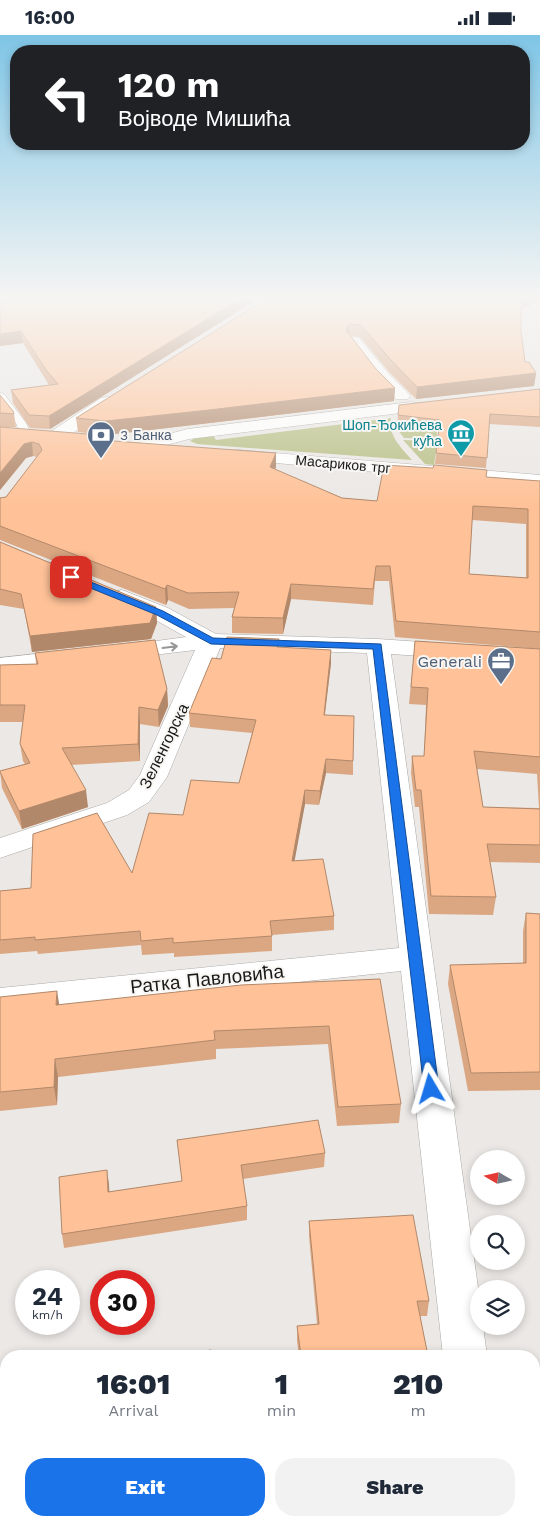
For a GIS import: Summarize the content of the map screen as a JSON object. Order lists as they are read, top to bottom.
{
  "streets": {
    "street": ["Масариков трг", "Зеленгорска", "Ратка Павловића"]
  },
  "places": {
    "museum": ["Шоп-Ђокићева кућа"],
    "bank": ["3 Банка"],
    "office": ["Generali"]
  },
  "north": "left",
  "page": {
    "status": "16:00",
    "turn": ["120 m", "Војводе Мишића"],
    "speed": "24 km/h",
    "limit": "30",
    "eta": [
      "16:01",
      "Arrival",
      "1",
      "min",
      "210",
      "m"
    ],
    "buttons": ["Exit", "Share"]
  }
}
